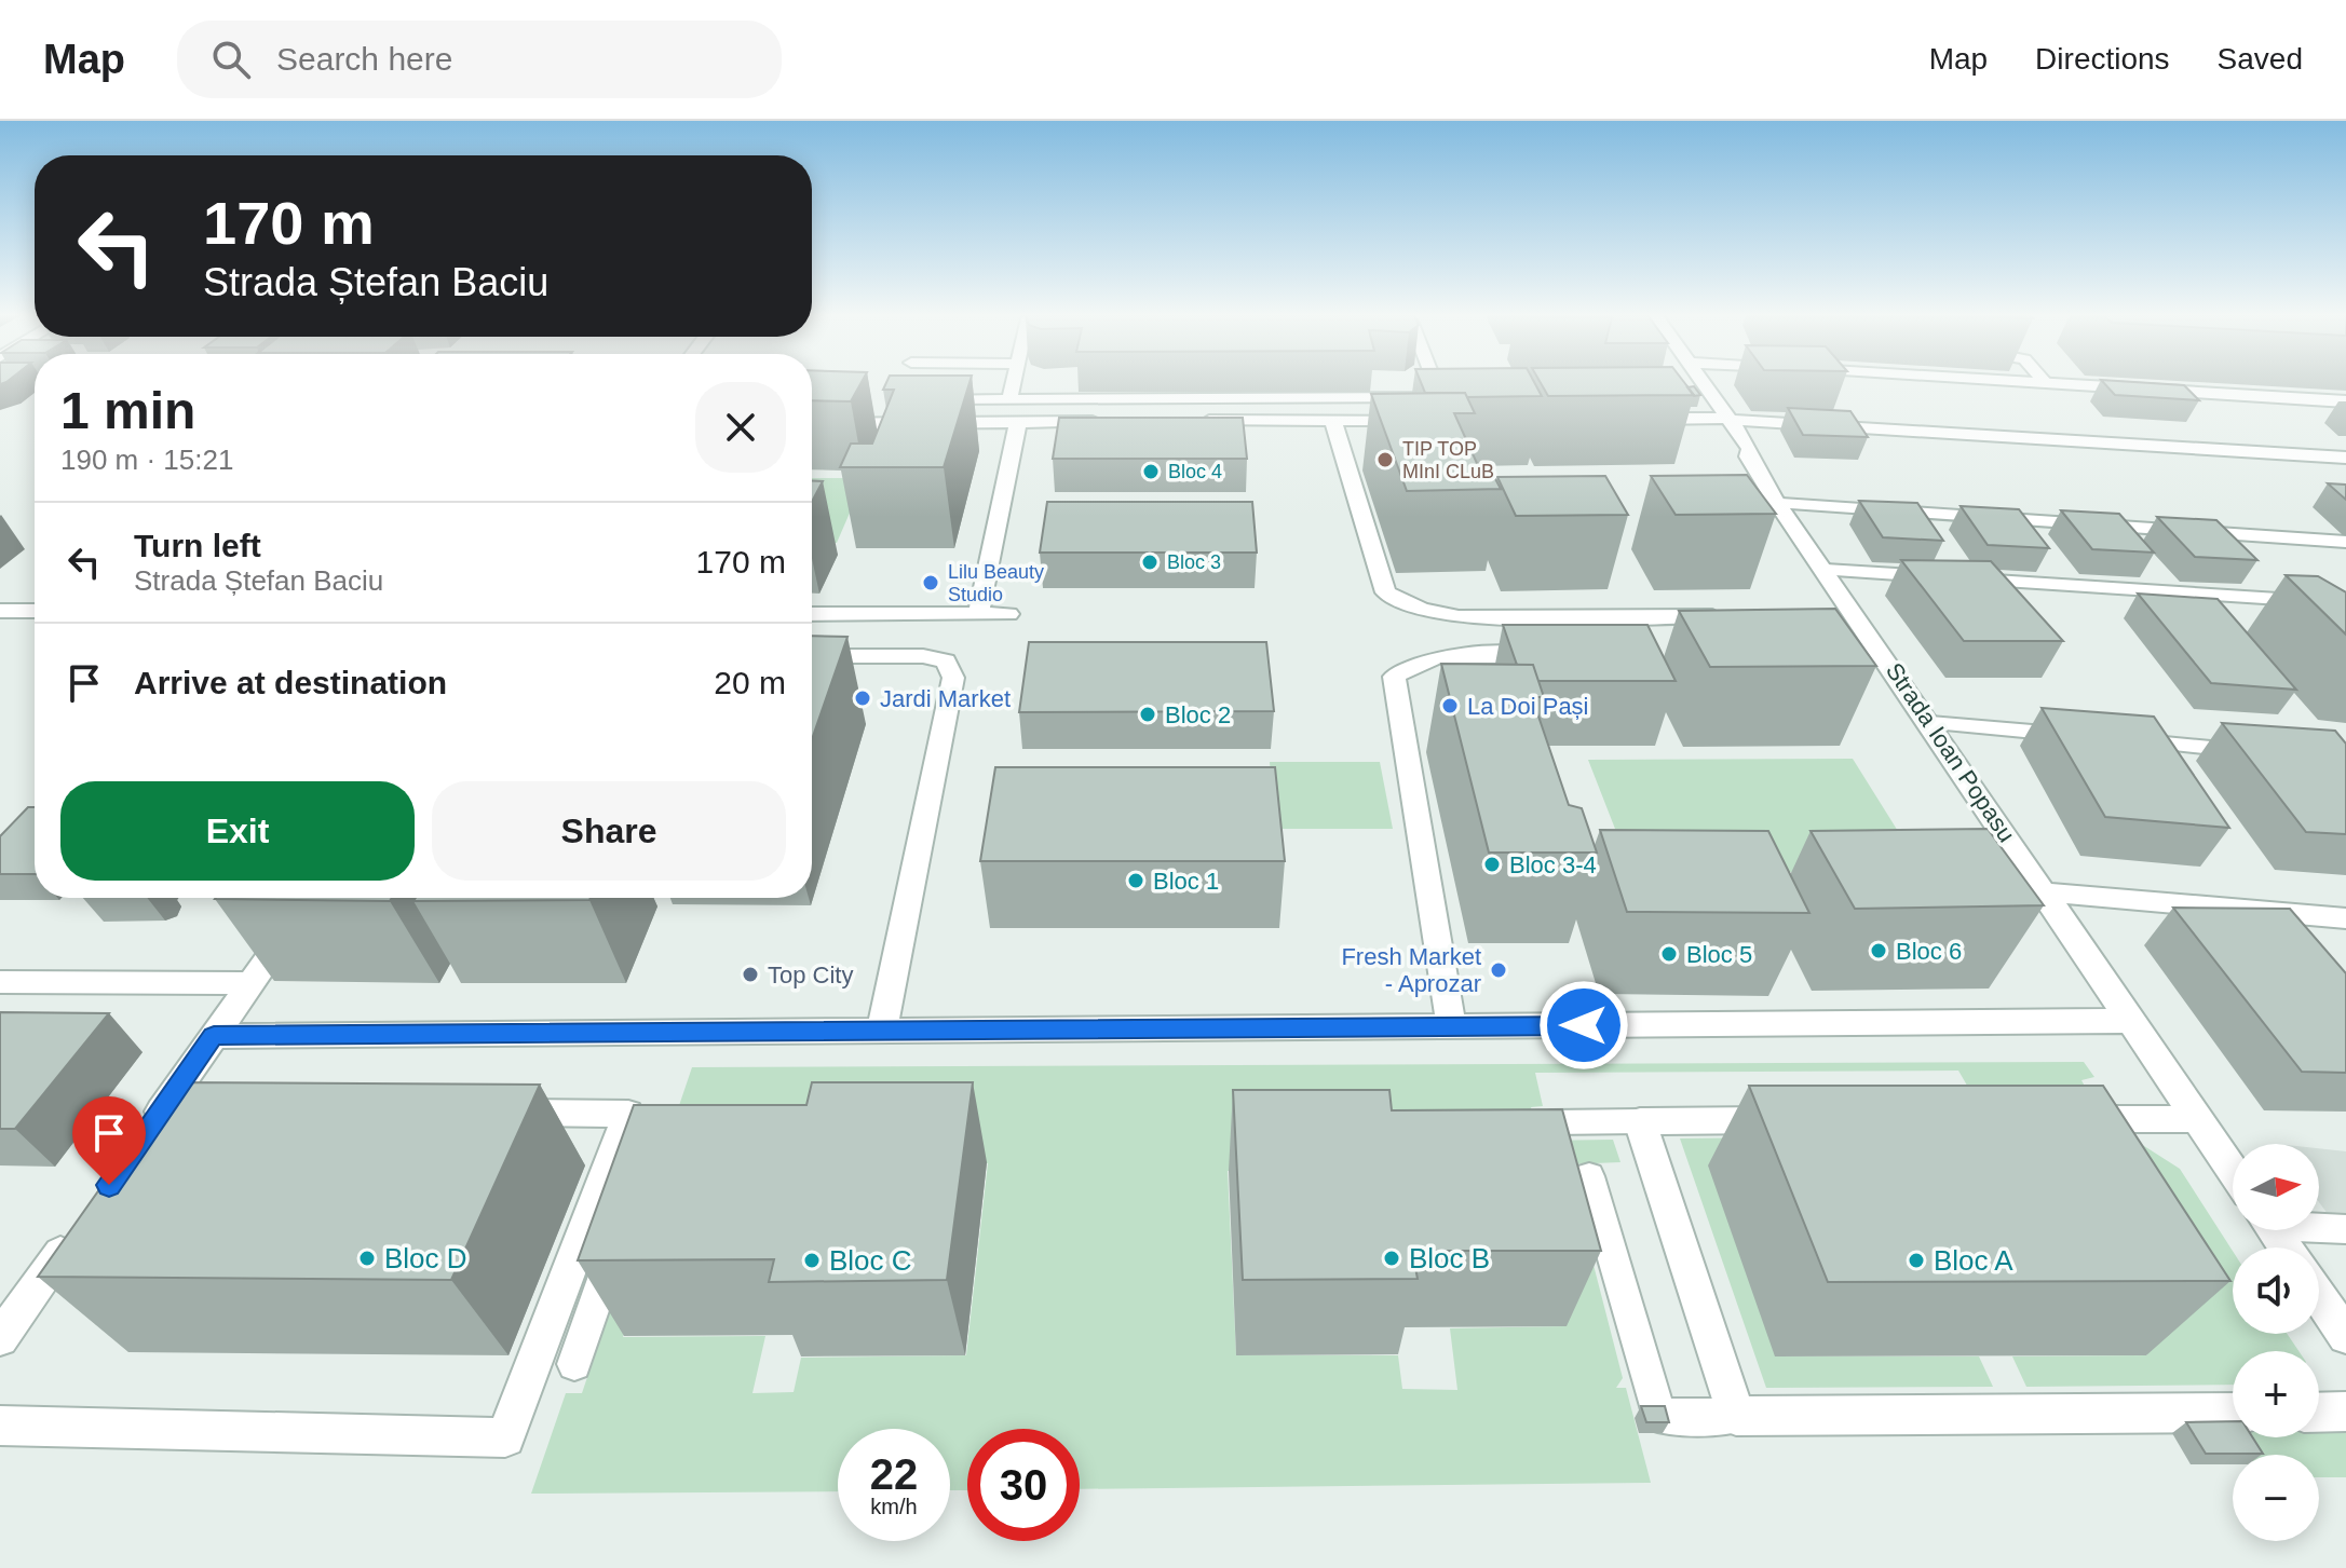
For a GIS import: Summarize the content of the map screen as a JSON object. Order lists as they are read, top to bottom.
{
  "streets": {
    "street": ["Strada Ioan Popasu"]
  },
  "places": [
    "TIP TOP MInI CLuB",
    "Bloc 4",
    "Bloc 3",
    "Lilu Beauty Studio",
    "Jardi Market",
    "La Doi Pași",
    "Bloc 2",
    "Bloc 3-4",
    "Bloc 1",
    "Bloc 6",
    "Bloc 5",
    "Fresh Market - Aprozar",
    "Top City",
    "Bloc D",
    "Bloc B",
    "Bloc C",
    "Bloc A"
  ],
  "north": "right",
  "page": {
    "header": "Map",
    "search": "Search here",
    "nav": ["Map", "Directions", "Saved"],
    "turn": ["170 m", "Strada Ștefan Baciu"],
    "heading": ["1 min", "190 m · 15:21"],
    "list": [
      {
        "name": "Turn left",
        "note": "Strada Ștefan Baciu",
        "value": "170 m"
      },
      {
        "name": "Arrive at destination",
        "value": "20 m"
      }
    ],
    "buttons": ["Exit", "Share"],
    "map_buttons": ["+", "−"],
    "speed": "22 km/h",
    "limit": "30"
  }
}
